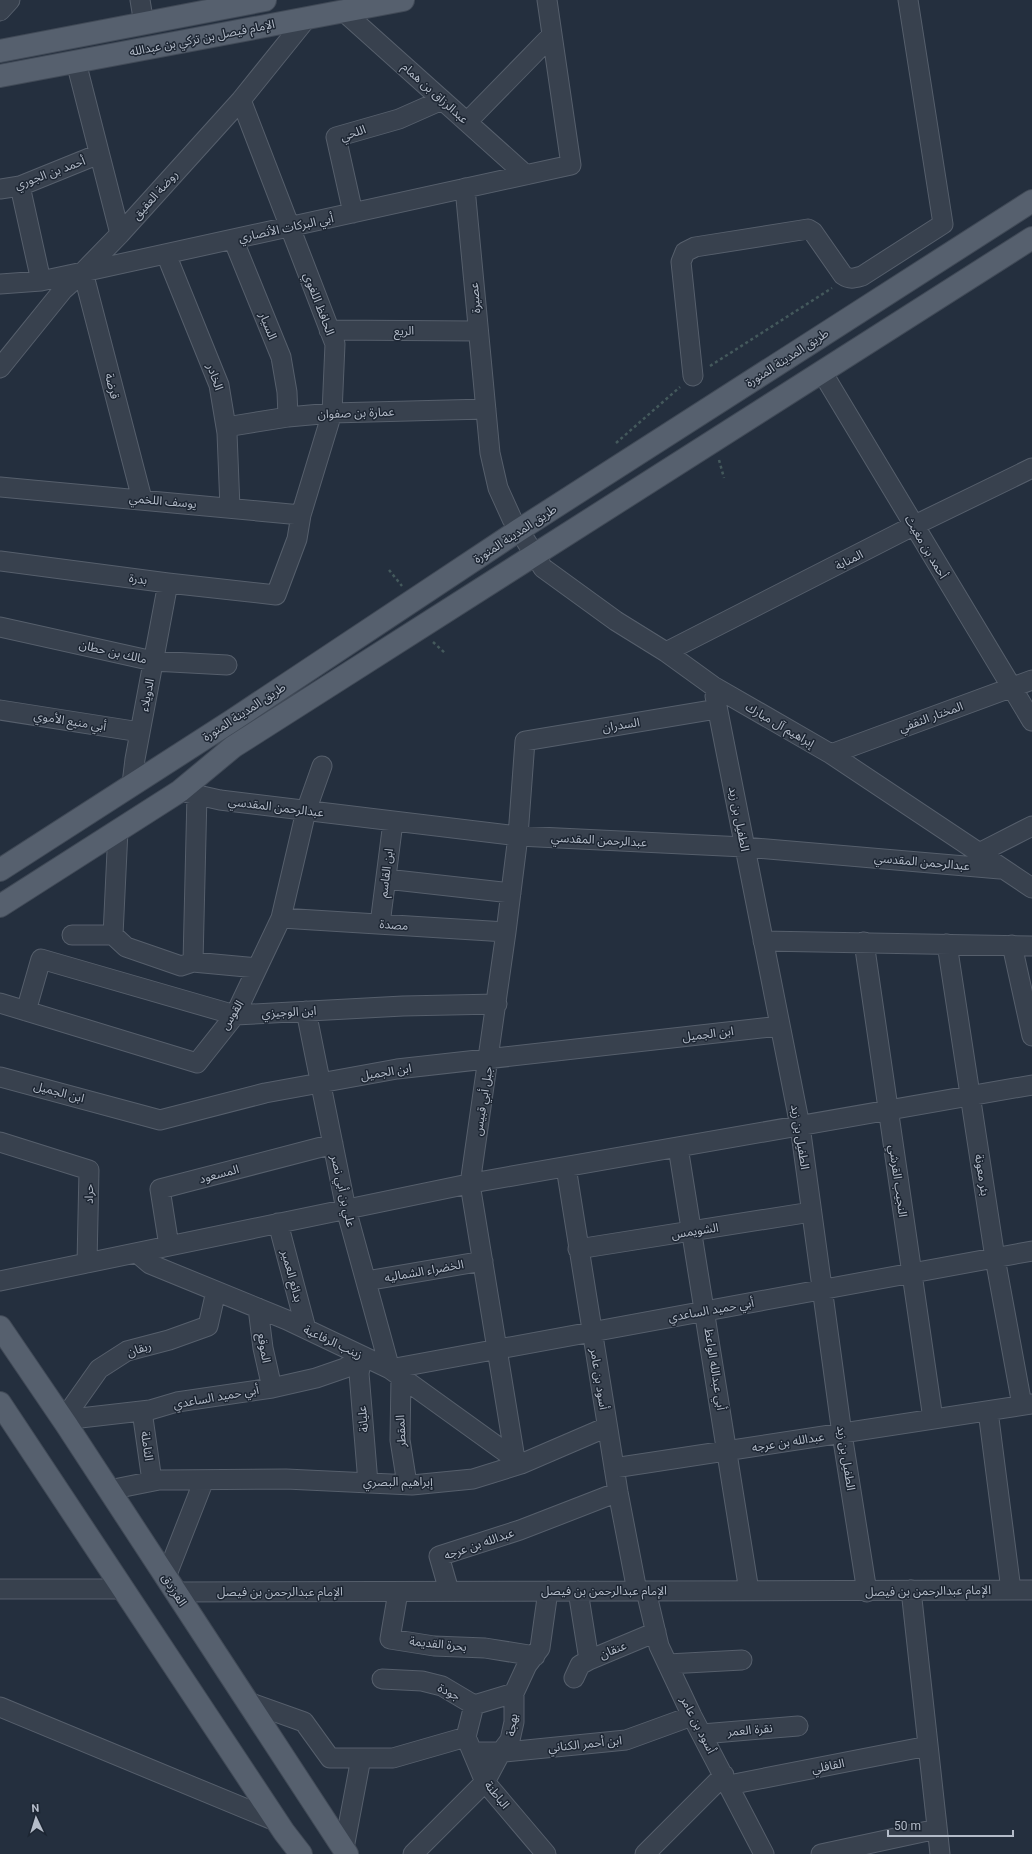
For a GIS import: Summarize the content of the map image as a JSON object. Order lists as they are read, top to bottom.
{
  "streets": {
    "main road": ["الإمام فيصل بن تركي بن عبدالله", "طريق المدينة المنورة", "الفرزدق"],
    "street": [
      "عبدالرزاق بن همام",
      "اللحي",
      "أحمد بن الجوري",
      "روضة العقيق",
      "أبي البركات الأنصاري",
      "عصيرة",
      "الحافظ اللغوي",
      "السيار",
      "الريع",
      "الخادر",
      "قرضة",
      "عمارة بن صفوان",
      "يوسف اللخمي",
      "أحمد بن مغيث",
      "المنابة",
      "بدرة",
      "مالك بن حطان",
      "الدويلاء",
      "المختار الثقفي",
      "أبي منيع الأموي",
      "السدران",
      "إبراهيم آل مبارك",
      "عبدالرحمن المقدسي",
      "الطفيل بن زيد",
      "ابن القاسم",
      "مصدة",
      "ابن الوجيزي",
      "القوس",
      "ابن الجميل",
      "جبل أبي قبيس",
      "المسعود",
      "بئر معونة",
      "النجيب القرشي",
      "علي بن أبي نصر",
      "حراد",
      "الشويمس",
      "الخضراء الشماليه",
      "بدائع العمير",
      "أبي حميد الساعدي",
      "زينب الرفاعية",
      "الموقع",
      "ربقان",
      "أبي عبدالله الواعظ",
      "أسود بن عامر",
      "عليانة",
      "المقطر",
      "عبدالله بن عرجه",
      "الثاملة",
      "إبراهيم البصري",
      "الإمام عبدالرحمن بن فيصل",
      "بحرة القديمة",
      "عنقان",
      "جودة",
      "بهجة",
      "نقرة العمر",
      "ابن أحمر الكناني",
      "القافلي",
      "الباطنة"
    ]
  },
  "crossings": [
    ["الإمام فيصل بن تركي بن عبدالله", "عبدالرزاق بن همام"],
    ["الإمام فيصل بن تركي بن عبدالله", "روضة العقيق"],
    ["عبدالرزاق بن همام", "اللحي"],
    ["عبدالرزاق بن همام", "أبي البركات الأنصاري"],
    ["اللحي", "أبي البركات الأنصاري"],
    ["روضة العقيق", "أبي البركات الأنصاري"],
    ["روضة العقيق", "الحافظ اللغوي"],
    ["روضة العقيق", "قرضة"],
    ["أبي البركات الأنصاري", "عصيرة"],
    ["أبي البركات الأنصاري", "الحافظ اللغوي"],
    ["أبي البركات الأنصاري", "السيار"],
    ["أبي البركات الأنصاري", "الخادر"],
    ["أبي البركات الأنصاري", "قرضة"],
    ["عصيرة", "الريع"],
    ["عصيرة", "طريق المدينة المنورة"],
    ["عصيرة", "عمارة بن صفوان"],
    ["عصيرة", "إبراهيم آل مبارك"],
    ["الحافظ اللغوي", "الريع"],
    ["الحافظ اللغوي", "عمارة بن صفوان"],
    ["الحافظ اللغوي", "يوسف اللخمي"],
    ["الحافظ اللغوي", "بدرة"],
    ["السيار", "عمارة بن صفوان"],
    ["طريق المدينة المنورة", "أحمد بن مغيث"],
    ["طريق المدينة المنورة", "الدويلاء"],
    ["طريق المدينة المنورة", "إبراهيم آل مبارك"],
    ["طريق المدينة المنورة", "عبدالرحمن المقدسي"],
    ["الخادر", "عمارة بن صفوان"],
    ["الخادر", "يوسف اللخمي"],
    ["قرضة", "يوسف اللخمي"],
    ["يوسف اللخمي", "بدرة"],
    ["أحمد بن مغيث", "المنابة"],
    ["أحمد بن مغيث", "المختار الثقفي"],
    ["المنابة", "إبراهيم آل مبارك"],
    ["بدرة", "الدويلاء"],
    ["مالك بن حطان", "الدويلاء"],
    ["الدويلاء", "أبي منيع الأموي"],
    ["المختار الثقفي", "إبراهيم آل مبارك"],
    ["السدران", "الطفيل بن زيد"],
    ["السدران", "جبل أبي قبيس"],
    ["إبراهيم آل مبارك", "عبدالرحمن المقدسي"],
    ["إبراهيم آل مبارك", "الطفيل بن زيد"],
    ["عبدالرحمن المقدسي", "الطفيل بن زيد"],
    ["عبدالرحمن المقدسي", "ابن القاسم"],
    ["عبدالرحمن المقدسي", "القوس"],
    ["عبدالرحمن المقدسي", "جبل أبي قبيس"],
    ["الطفيل بن زيد", "ابن الجميل"],
    ["الطفيل بن زيد", "الشويمس"],
    ["الطفيل بن زيد", "أبي حميد الساعدي"],
    ["الطفيل بن زيد", "عبدالله بن عرجه"],
    ["الطفيل بن زيد", "الإمام عبدالرحمن بن فيصل"],
    ["ابن القاسم", "مصدة"],
    ["مصدة", "القوس"],
    ["مصدة", "جبل أبي قبيس"],
    ["ابن الوجيزي", "القوس"],
    ["ابن الوجيزي", "جبل أبي قبيس"],
    ["ابن الوجيزي", "علي بن أبي نصر"],
    ["ابن الجميل", "جبل أبي قبيس"],
    ["ابن الجميل", "علي بن أبي نصر"],
    ["جبل أبي قبيس", "الخضراء الشماليه"],
    ["جبل أبي قبيس", "أبي حميد الساعدي"],
    ["جبل أبي قبيس", "زينب الرفاعية"],
    ["المسعود", "علي بن أبي نصر"],
    ["بئر معونة", "أبي حميد الساعدي"],
    ["بئر معونة", "عبدالله بن عرجه"],
    ["النجيب القرشي", "أبي حميد الساعدي"],
    ["النجيب القرشي", "عبدالله بن عرجه"],
    ["علي بن أبي نصر", "الخضراء الشماليه"],
    ["علي بن أبي نصر", "أبي حميد الساعدي"],
    ["علي بن أبي نصر", "زينب الرفاعية"],
    ["علي بن أبي نصر", "المقطر"],
    ["الشويمس", "أبي عبدالله الواعظ"],
    ["الشويمس", "أسود بن عامر"],
    ["بدائع العمير", "زينب الرفاعية"],
    ["أبي حميد الساعدي", "زينب الرفاعية"],
    ["أبي حميد الساعدي", "الموقع"],
    ["أبي حميد الساعدي", "ربقان"],
    ["أبي حميد الساعدي", "أبي عبدالله الواعظ"],
    ["أبي حميد الساعدي", "أسود بن عامر"],
    ["أبي حميد الساعدي", "عليانة"],
    ["أبي حميد الساعدي", "المقطر"],
    ["أبي حميد الساعدي", "الثاملة"],
    ["أبي حميد الساعدي", "الفرزدق"],
    ["زينب الرفاعية", "الموقع"],
    ["زينب الرفاعية", "ربقان"],
    ["زينب الرفاعية", "عليانة"],
    ["زينب الرفاعية", "المقطر"],
    ["ربقان", "الفرزدق"],
    ["أبي عبدالله الواعظ", "عبدالله بن عرجه"],
    ["أبي عبدالله الواعظ", "الإمام عبدالرحمن بن فيصل"],
    ["أسود بن عامر", "عبدالله بن عرجه"],
    ["أسود بن عامر", "إبراهيم البصري"],
    ["أسود بن عامر", "الإمام عبدالرحمن بن فيصل"],
    ["أسود بن عامر", "عنقان"],
    ["أسود بن عامر", "نقرة العمر"],
    ["أسود بن عامر", "ابن أحمر الكناني"],
    ["أسود بن عامر", "القافلي"],
    ["عليانة", "إبراهيم البصري"],
    ["المقطر", "إبراهيم البصري"],
    ["عبدالله بن عرجه", "الإمام عبدالرحمن بن فيصل"],
    ["الثاملة", "إبراهيم البصري"],
    ["إبراهيم البصري", "الفرزدق"],
    ["الفرزدق", "الإمام عبدالرحمن بن فيصل"],
    ["الفرزدق", "ابن أحمر الكناني"],
    ["الإمام عبدالرحمن بن فيصل", "بحرة القديمة"],
    ["الإمام عبدالرحمن بن فيصل", "عنقان"],
    ["الإمام عبدالرحمن بن فيصل", "بهجة"],
    ["بحرة القديمة", "بهجة"],
    ["جودة", "بهجة"],
    ["بهجة", "ابن أحمر الكناني"],
    ["بهجة", "الباطنة"],
    ["ابن أحمر الكناني", "الباطنة"]
  ],
  "scale_bar": "50 m",
  "north": "top"
}
